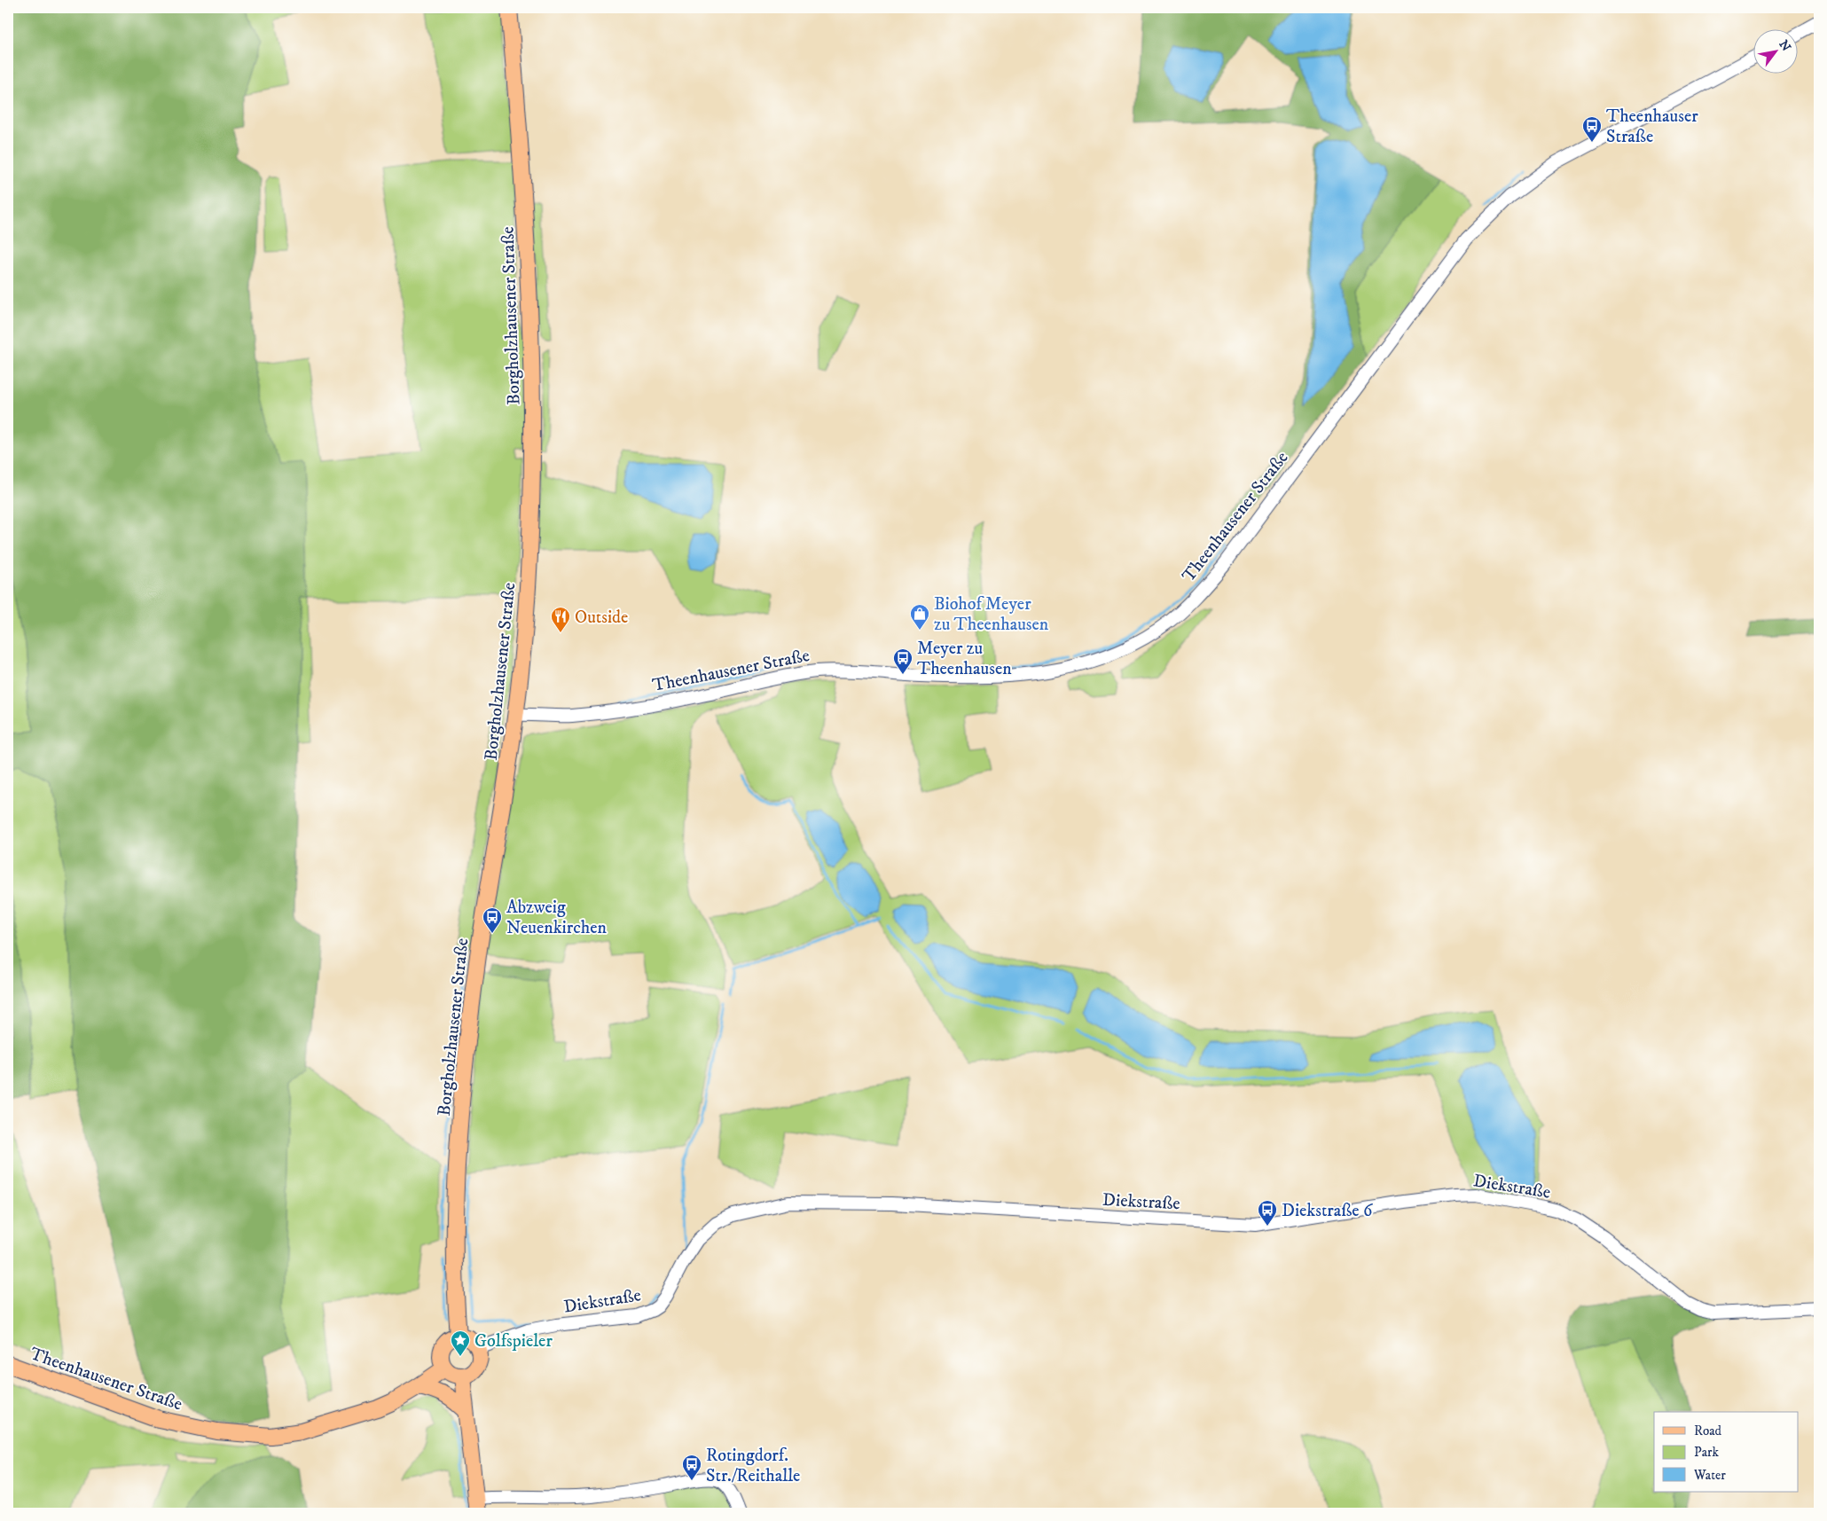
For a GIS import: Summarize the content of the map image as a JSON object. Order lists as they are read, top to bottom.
{
  "streets": {
    "main road": ["Borgholzhausener Straße", "Theenhausener Straße"],
    "street": ["Diekstraße"]
  },
  "crossings": [
    ["Borgholzhausener Straße", "Theenhausener Straße"],
    ["Borgholzhausener Straße", "Diekstraße"],
    ["Theenhausener Straße", "Diekstraße"]
  ],
  "places": {
    "bus stop": [
      "Theenhauser Straße",
      "Meyer zu Theenhausen",
      "Abzweig Neuenkirchen",
      "Diekstraße 6",
      "Rotingdorf. Str./Reithalle"
    ],
    "shop": ["Biohof Meyer zu Theenhausen"],
    "restaurant": ["Outside"],
    "place": ["Golfspieler"]
  },
  "legend": ["Road", "Park", "Water"],
  "north": "top right"
}
